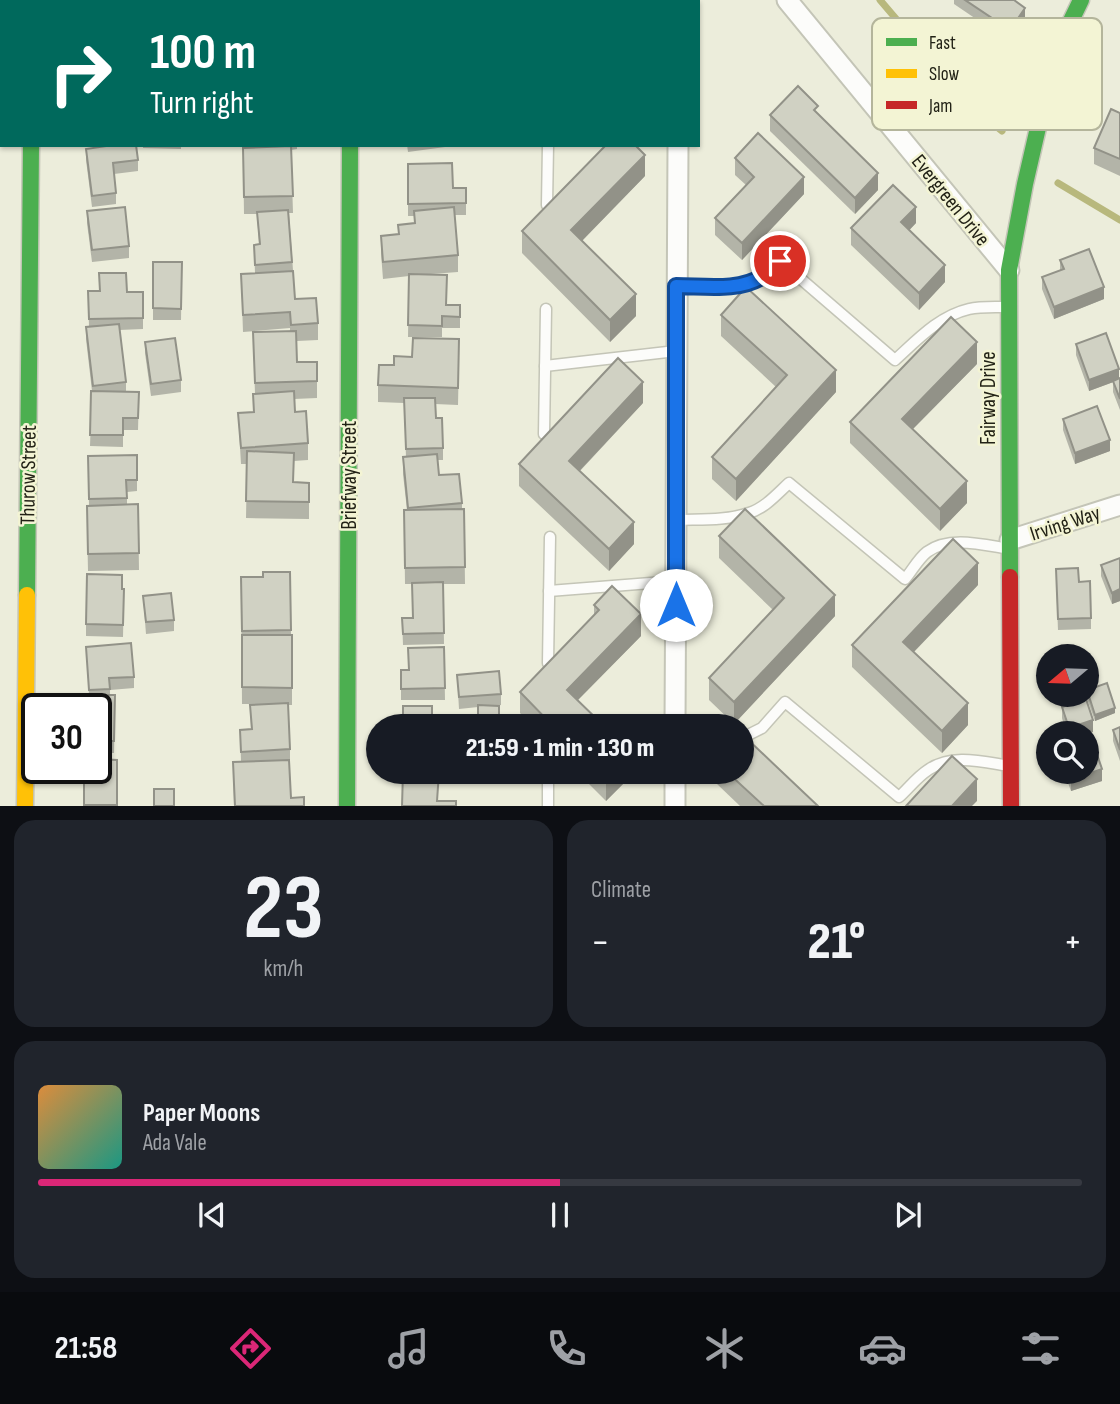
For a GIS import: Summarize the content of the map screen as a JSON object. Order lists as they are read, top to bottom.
{
  "streets": {
    "street": [
      "Evergreen Drive",
      "Fairway Drive",
      "Thurow Street",
      "Briefway Street",
      "Irving Way"
    ]
  },
  "crossings": [
    ["Evergreen Drive", "Fairway Drive"],
    ["Fairway Drive", "Irving Way"]
  ],
  "legend": ["Fast", "Slow", "Jam"],
  "north": "left",
  "page": {
    "turn": ["100 m", "Turn right"],
    "limit": "30",
    "trip": "21:59 · 1 min · 130 m",
    "tile": [
      ["23", "km/h"],
      "Climate"
    ],
    "heat": ["−", "21°", "+"],
    "song": ["Paper Moons", "Ada Vale"],
    "tabs": "21:58"
  }
}
